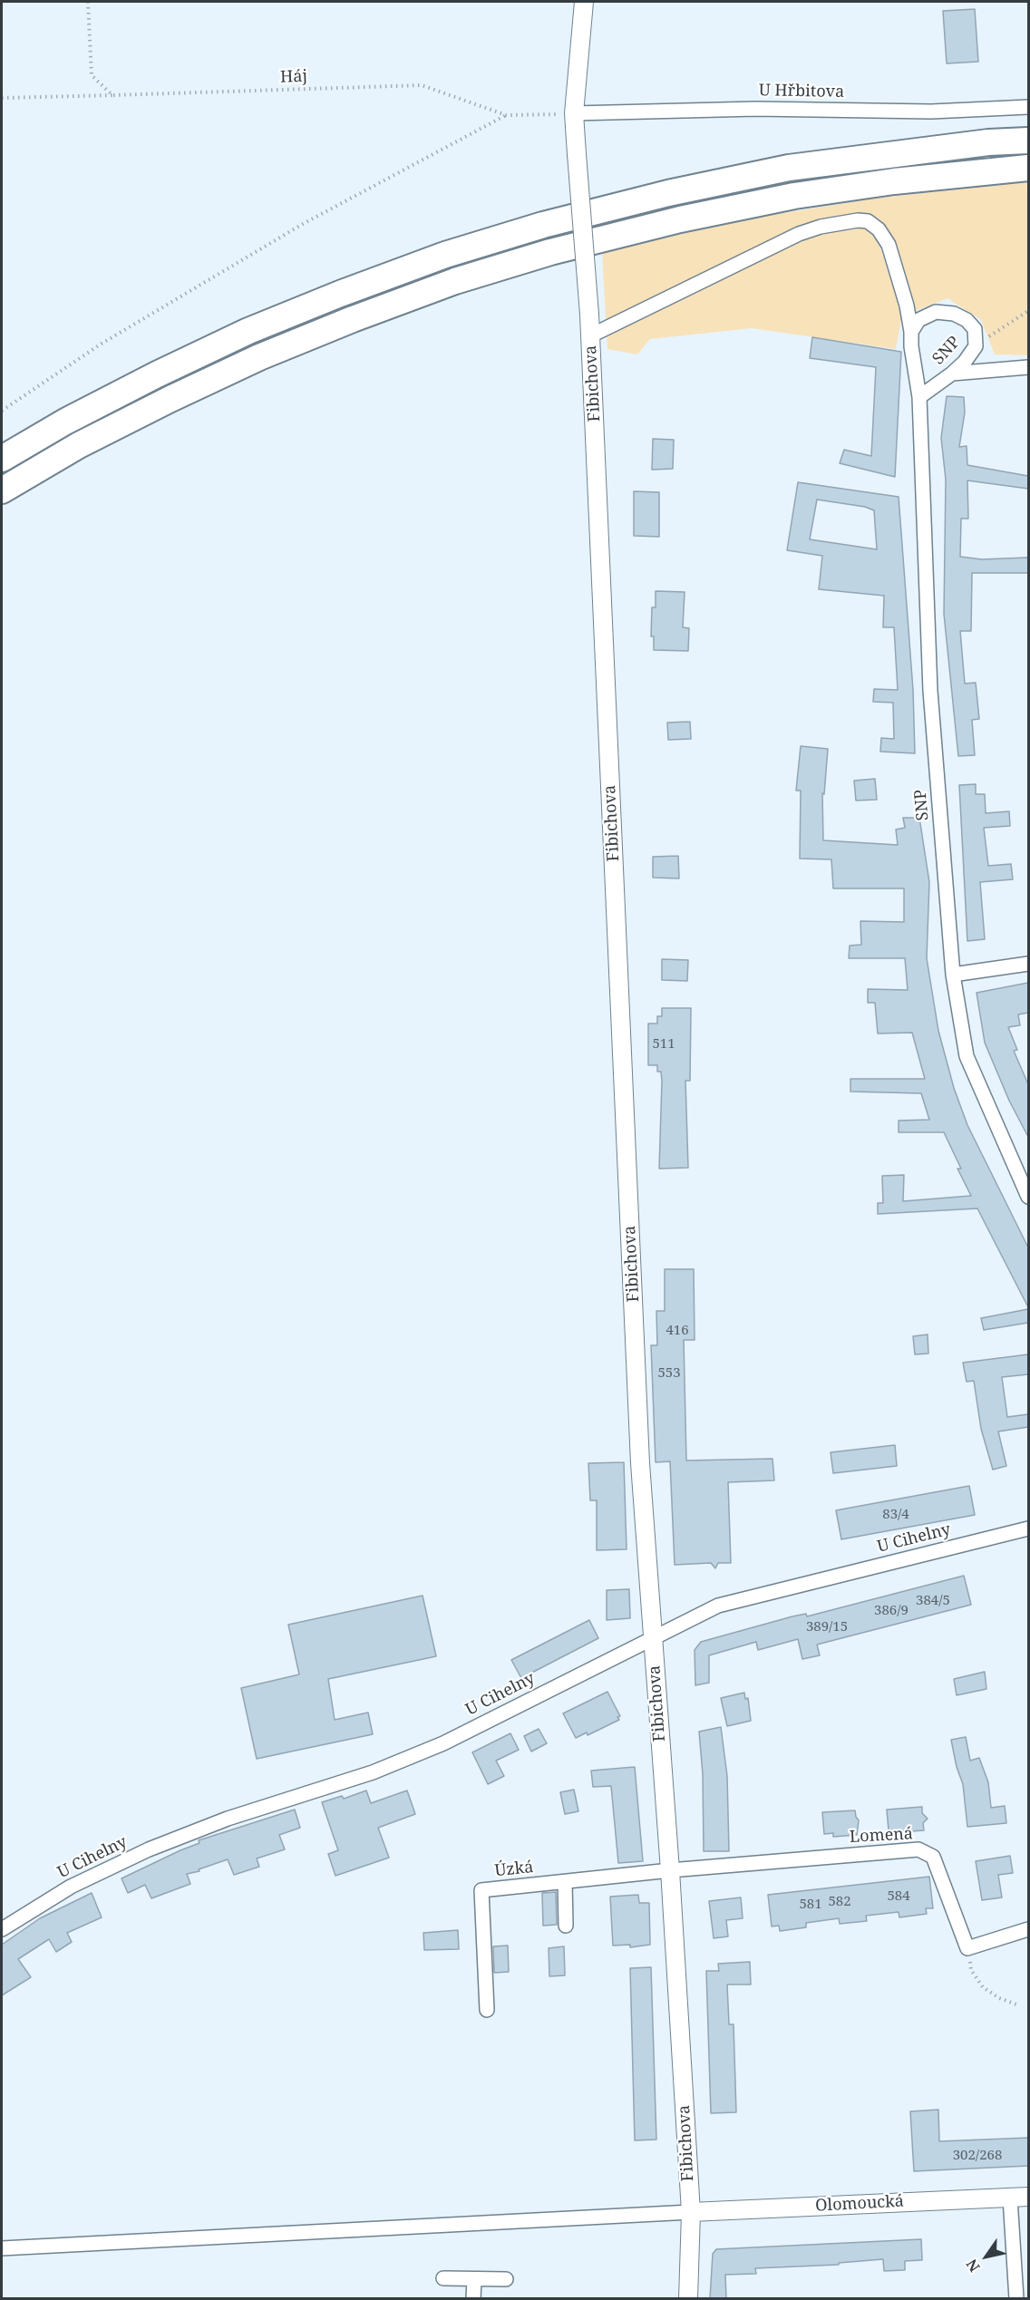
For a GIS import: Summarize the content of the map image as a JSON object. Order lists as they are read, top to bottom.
{
  "streets": {
    "street": [
      "U Hřbitova",
      "SNP",
      "Fibichova",
      "U Cihelny",
      "Lomená",
      "Úzká",
      "Olomoucká"
    ],
    "path": ["Háj"]
  },
  "crossings": [
    ["Háj", "U Hřbitova"],
    ["Háj", "Fibichova"],
    ["U Hřbitova", "Fibichova"],
    ["Fibichova", "U Cihelny"],
    ["Fibichova", "Lomená"],
    ["Fibichova", "Úzká"],
    ["Fibichova", "Olomoucká"],
    ["Lomená", "Úzká"]
  ],
  "house_numbers": [
    "511",
    "416",
    "553",
    "83/4",
    "384/5",
    "386/9",
    "389/15",
    "584",
    "582",
    "581",
    "302/268"
  ],
  "north": "bottom left"
}
